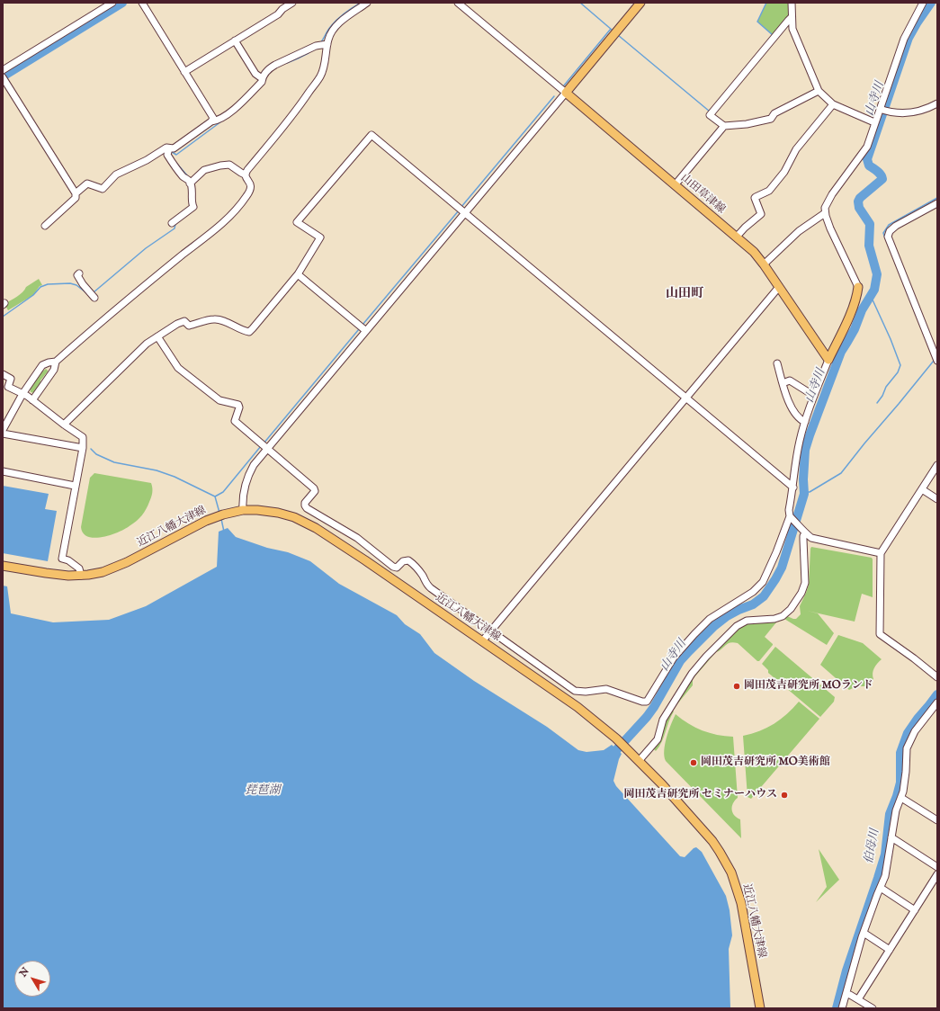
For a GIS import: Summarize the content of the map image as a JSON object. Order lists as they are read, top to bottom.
{
  "streets": {
    "main road": ["山田草津線", "近江八幡大津線"]
  },
  "districts": ["山田町"],
  "water": ["山寺川", "琵琶湖", "伯母川"],
  "places": ["岡田茂吉研究所 MOランド", "岡田茂吉研究所 MO美術館", "岡田茂吉研究所 セミナーハウス"],
  "north": "top left"
}
